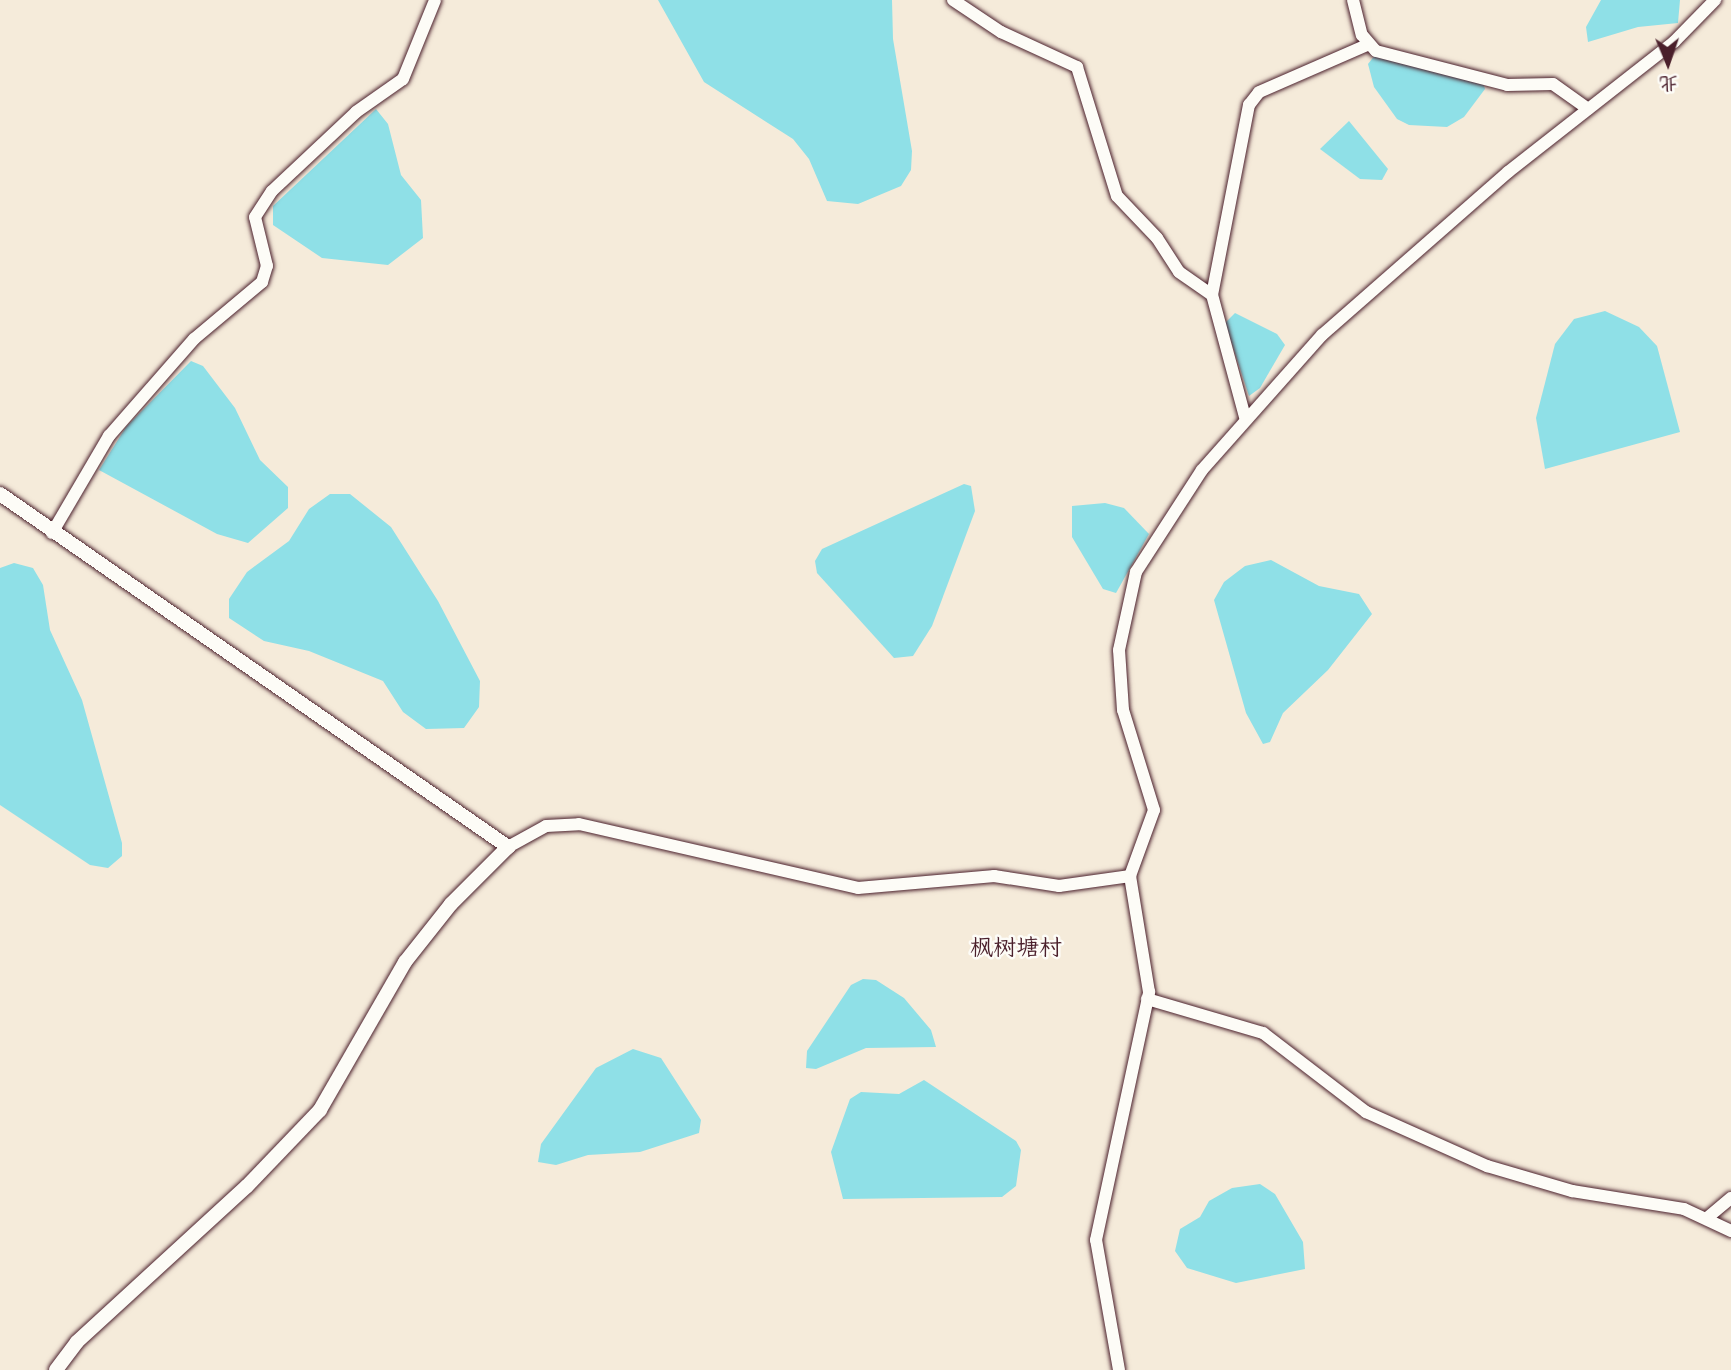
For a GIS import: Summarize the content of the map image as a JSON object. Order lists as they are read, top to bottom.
{
  "districts": ["枫树塘村"],
  "north": "bottom"
}
